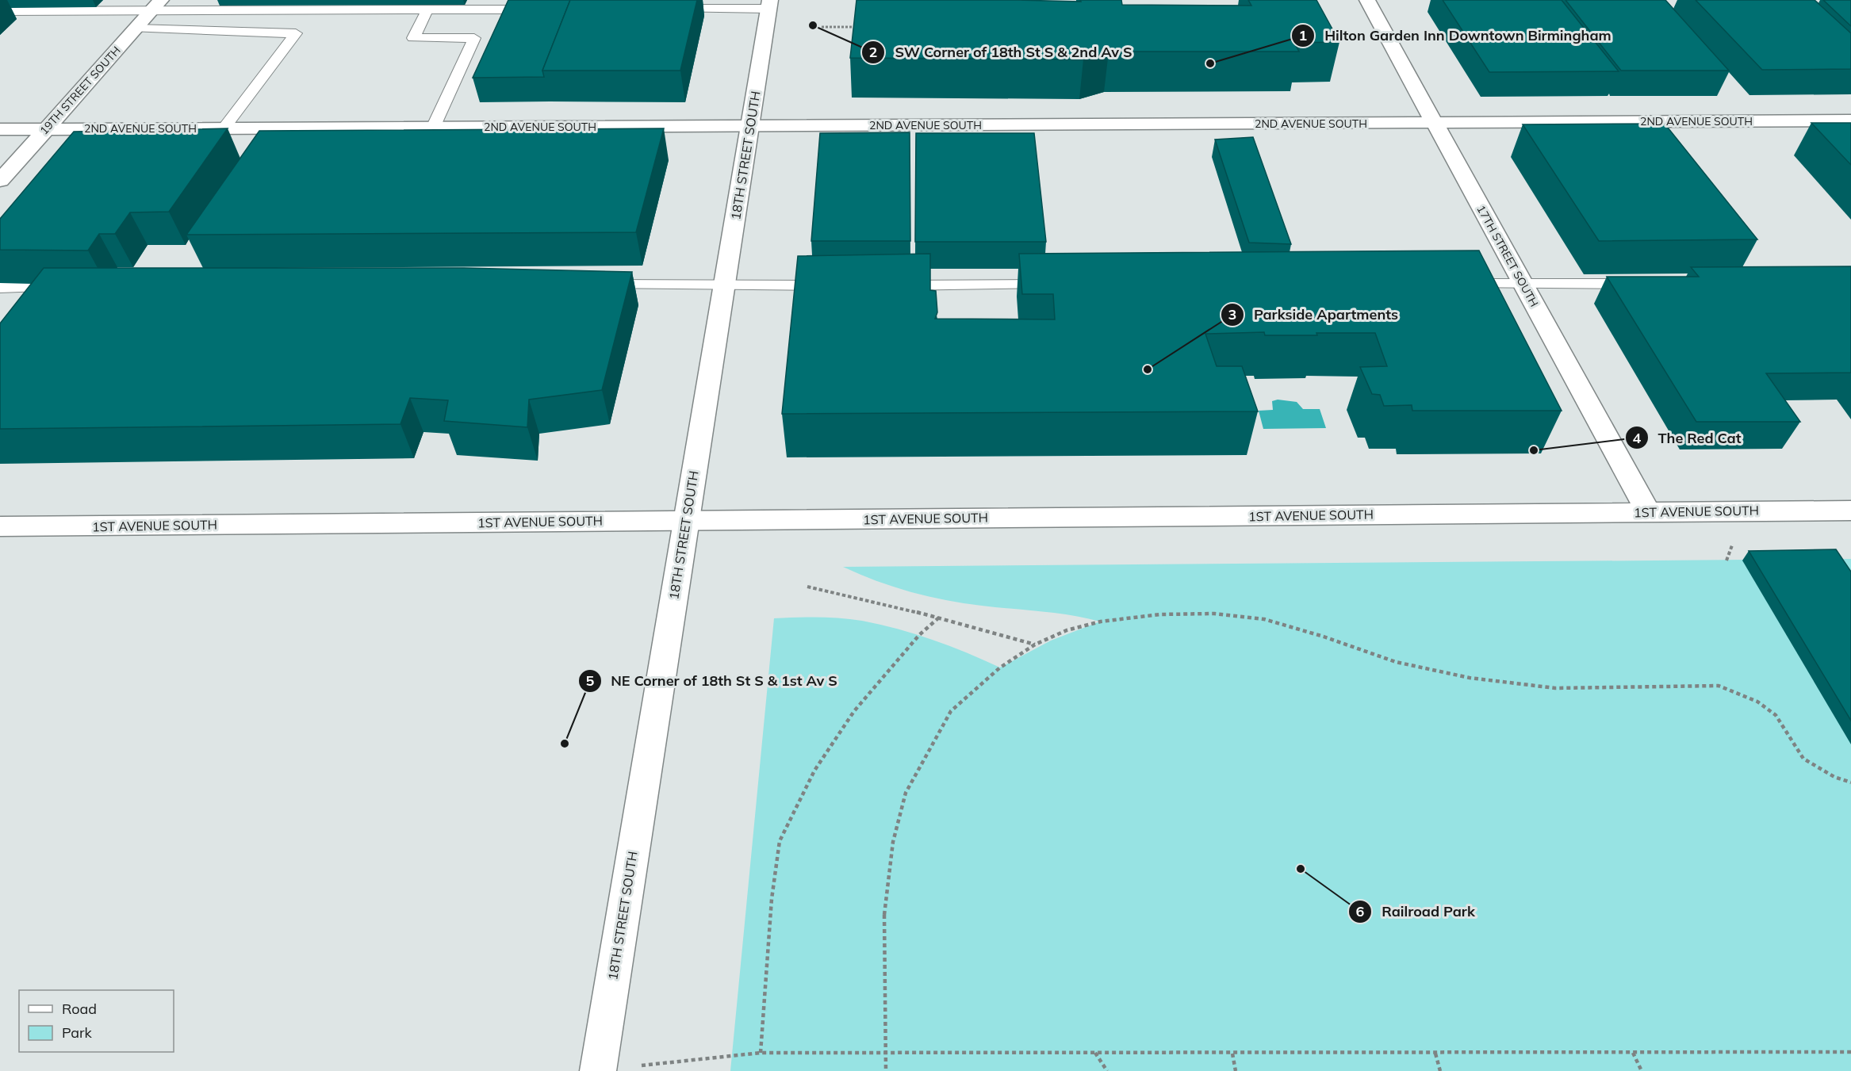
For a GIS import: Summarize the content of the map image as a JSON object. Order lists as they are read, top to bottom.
{
  "streets": {
    "street": [
      "19TH STREET SOUTH",
      "2ND AVENUE SOUTH",
      "18TH STREET SOUTH",
      "17TH STREET SOUTH",
      "1ST AVENUE SOUTH"
    ]
  },
  "crossings": [
    ["19TH STREET SOUTH", "2ND AVENUE SOUTH"],
    ["2ND AVENUE SOUTH", "18TH STREET SOUTH"],
    ["2ND AVENUE SOUTH", "17TH STREET SOUTH"],
    ["18TH STREET SOUTH", "1ST AVENUE SOUTH"],
    ["17TH STREET SOUTH", "1ST AVENUE SOUTH"]
  ],
  "places": [
    "SW Corner of 18th St S & 2nd Av S",
    "Hilton Garden Inn Downtown Birmingham",
    "Parkside Apartments",
    "The Red Cat",
    "NE Corner of 18th St S & 1st Av S",
    "Railroad Park"
  ],
  "legend": ["Road", "Park"]
}
